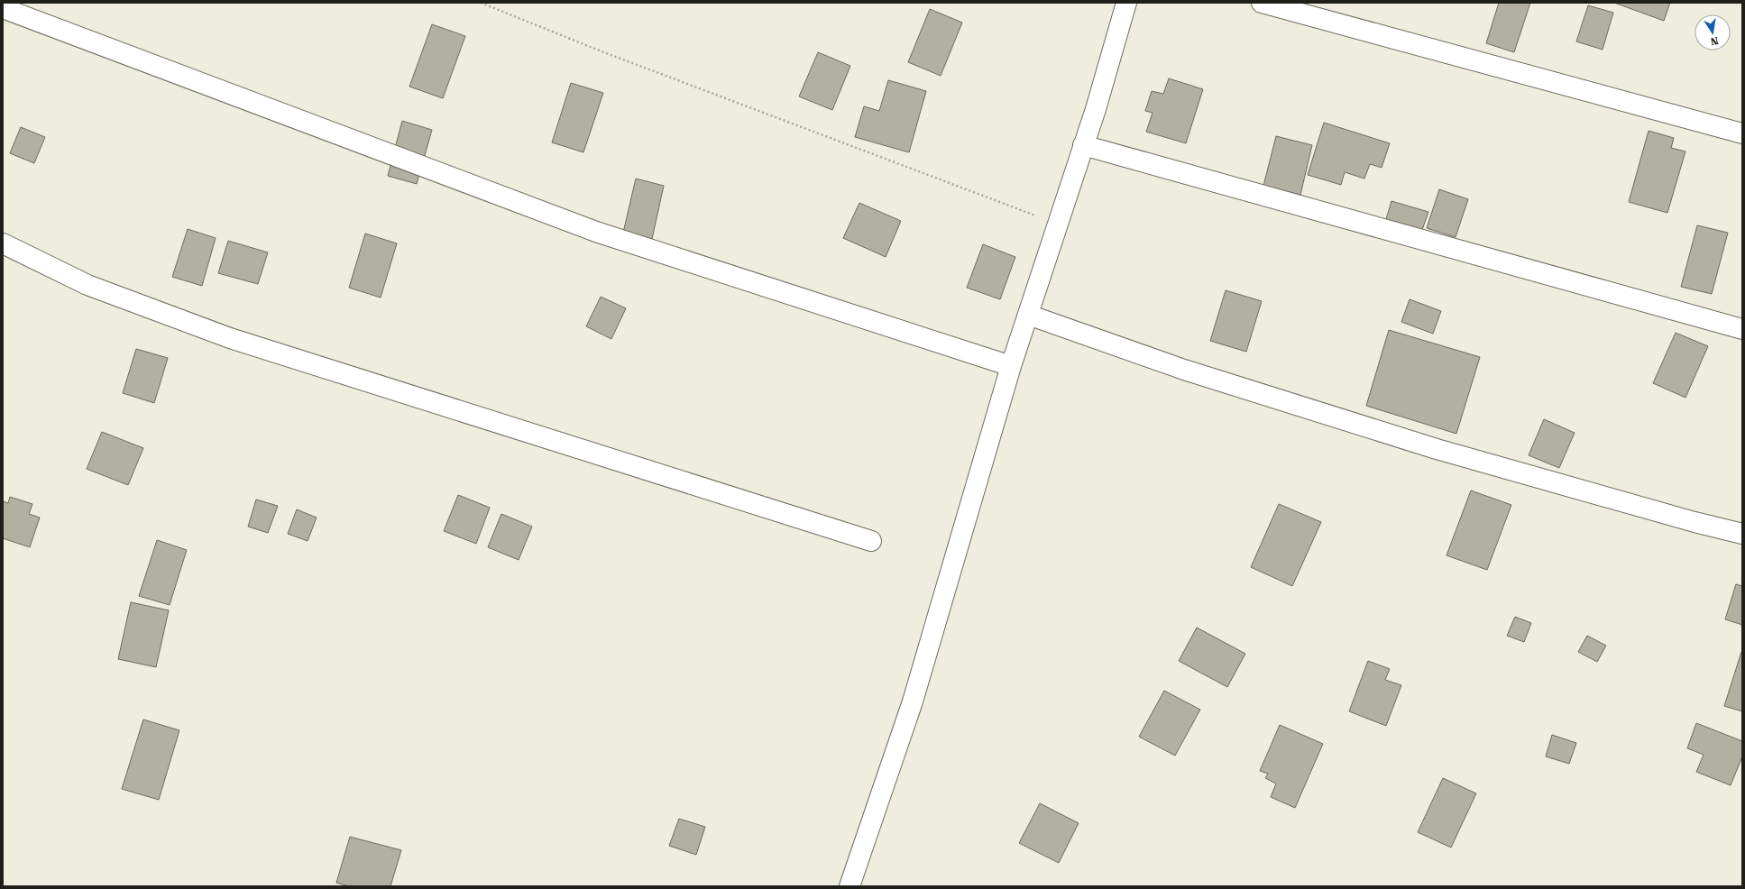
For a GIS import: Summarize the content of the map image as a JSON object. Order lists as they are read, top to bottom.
{
  "north": "bottom"
}
